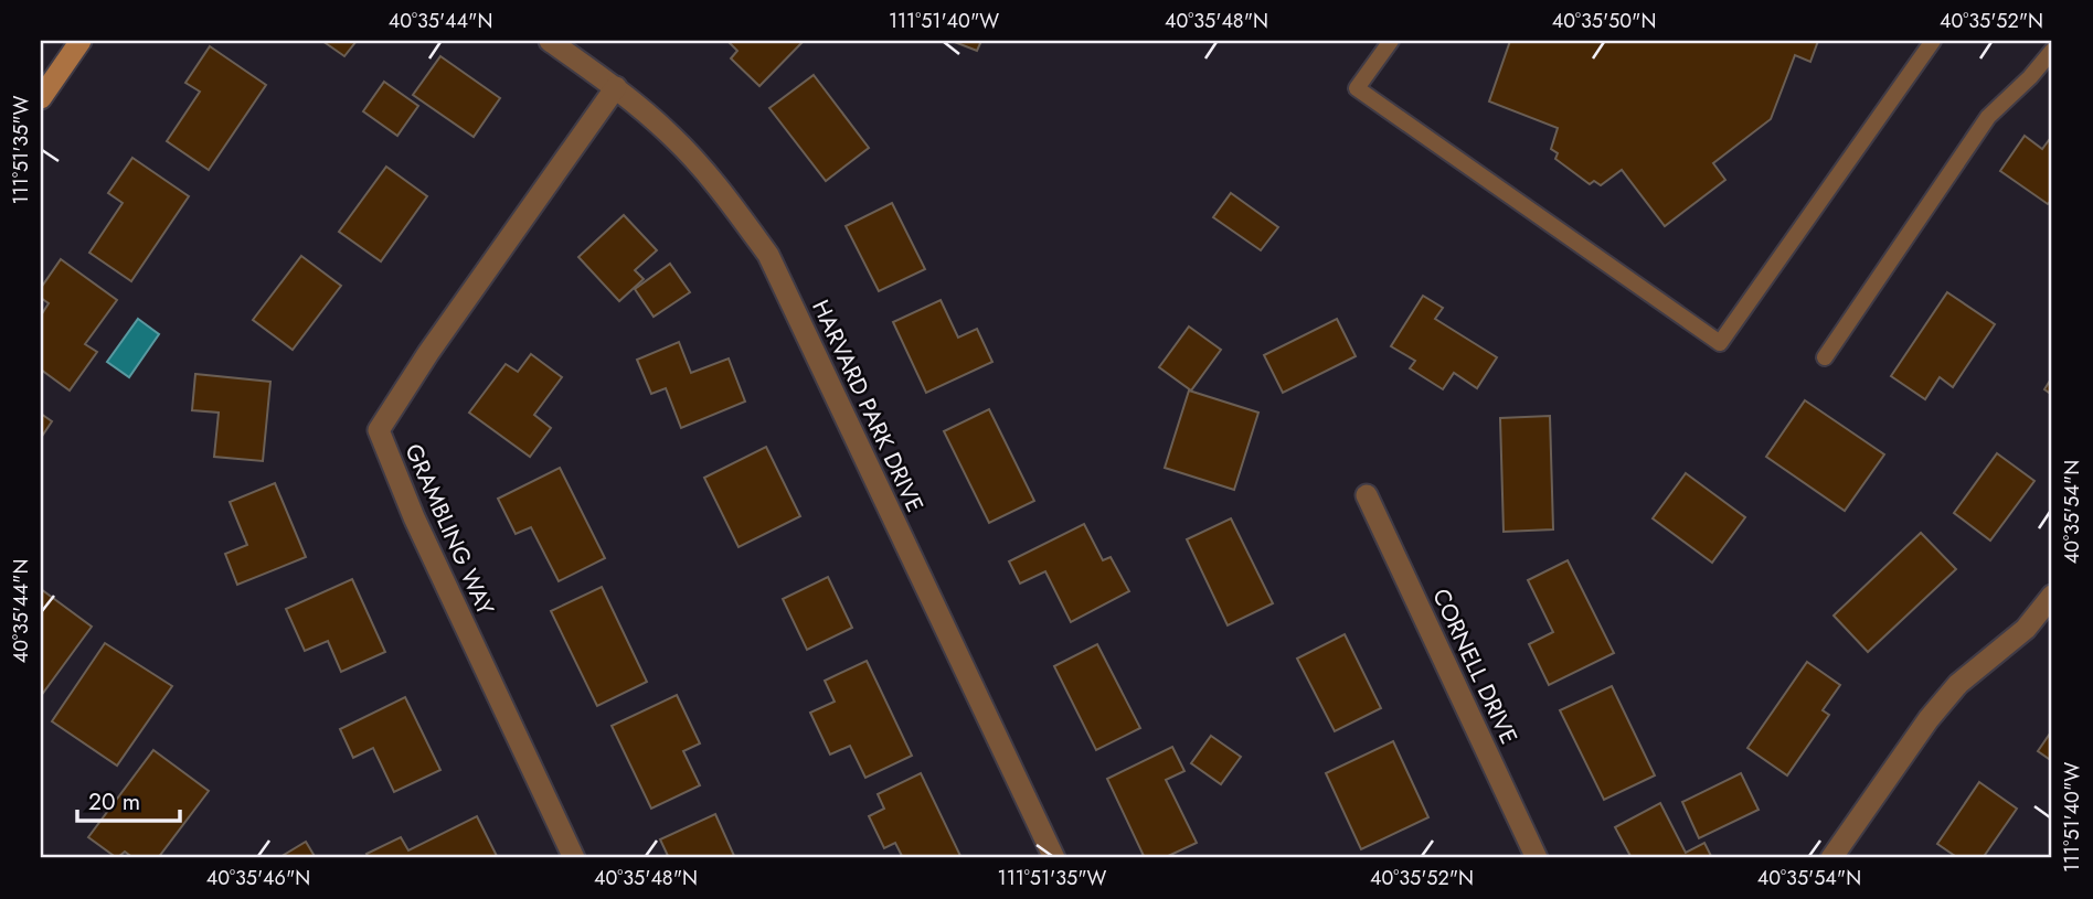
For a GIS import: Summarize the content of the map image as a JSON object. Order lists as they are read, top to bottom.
{
  "streets": {
    "street": ["HARVARD PARK DRIVE", "GRAMBLING WAY", "CORNELL DRIVE"]
  },
  "crossings": [
    ["HARVARD PARK DRIVE", "GRAMBLING WAY"]
  ],
  "scale_bar": "20 m",
  "coordinates": [
    "40°35'44\"N",
    "111°51'40\"W",
    "40°35'48\"N",
    "40°35'50\"N",
    "40°35'52\"N",
    "111°51'35\"W",
    "40°35'54\"N",
    "40°35'46\"N"
  ]
}
